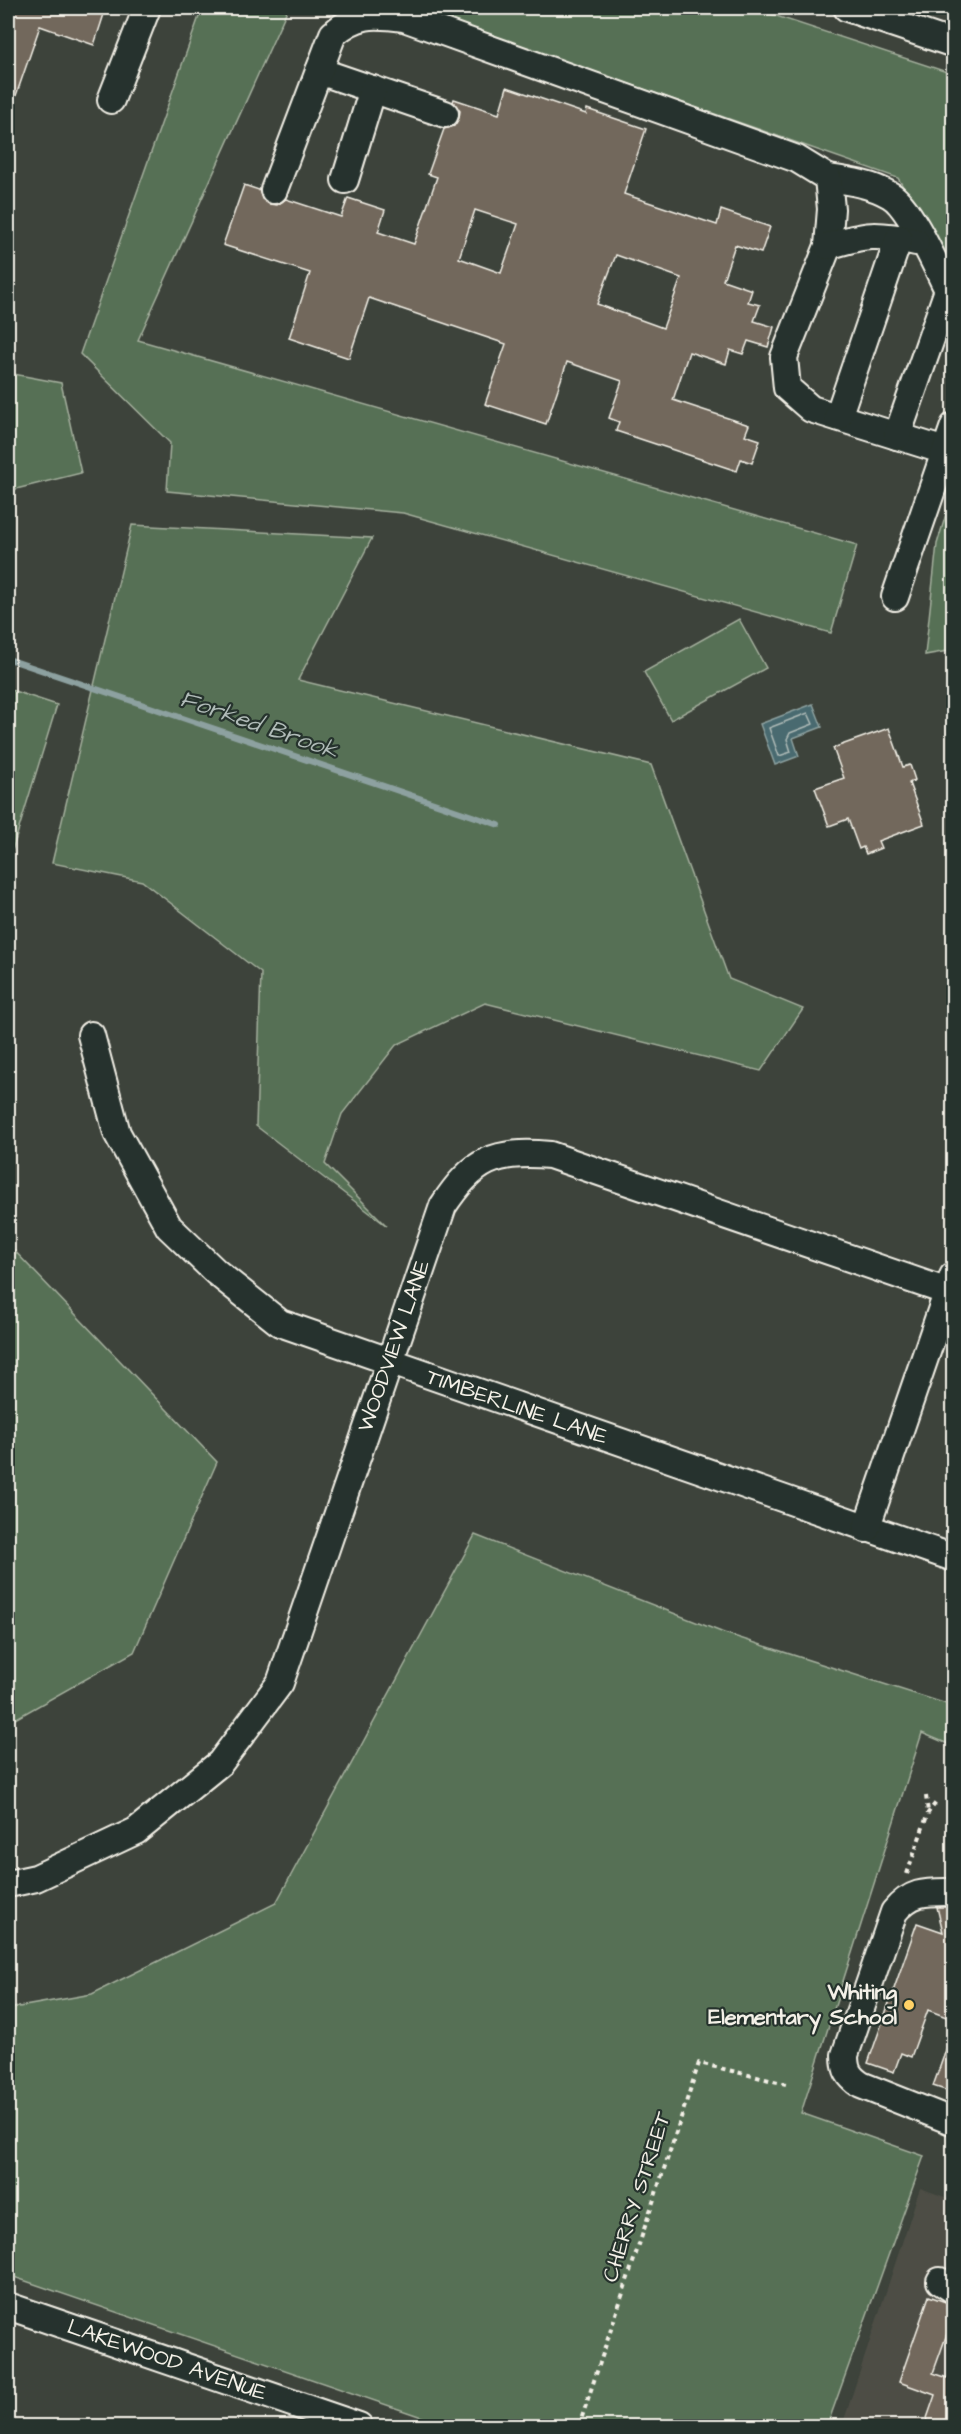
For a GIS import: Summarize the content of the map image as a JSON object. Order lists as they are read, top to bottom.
{
  "streets": {
    "street": ["WOODVIEW LANE", "TIMBERLINE LANE", "LAKEWOOD AVENUE"],
    "path": ["CHERRY STREET"]
  },
  "crossings": [
    ["WOODVIEW LANE", "TIMBERLINE LANE"]
  ],
  "water": ["Forked Brook"],
  "places": ["Whiting Elementary School"]
}
